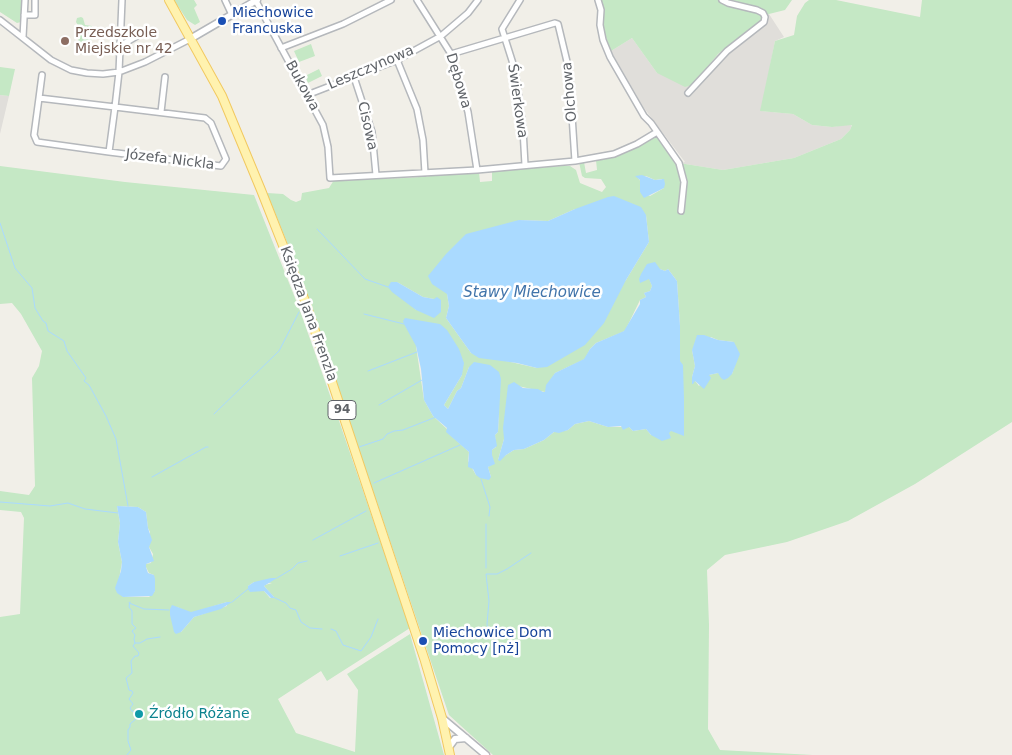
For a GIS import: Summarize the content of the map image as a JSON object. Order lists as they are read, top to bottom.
{
  "streets": {
    "main road": ["Księdza Jana Frenzla", "94"],
    "street": [
      "Leszczynowa",
      "Dębowa",
      "Bukowa",
      "Olchowa",
      "Świerkowa",
      "Cisowa",
      "Józefa Nickla"
    ]
  },
  "crossings": [
    ["Leszczynowa", "Dębowa"],
    ["Leszczynowa", "Bukowa"],
    ["Leszczynowa", "Cisowa"],
    ["Bukowa", "Cisowa"],
    ["Olchowa", "Świerkowa"]
  ],
  "water": ["Stawy Miechowice"],
  "places": [
    "Miechowice Francuska",
    "Przedszkole Miejskie nr 42",
    "Miechowice Dom Pomocy [nż]",
    "Źródło Różane"
  ]
}
